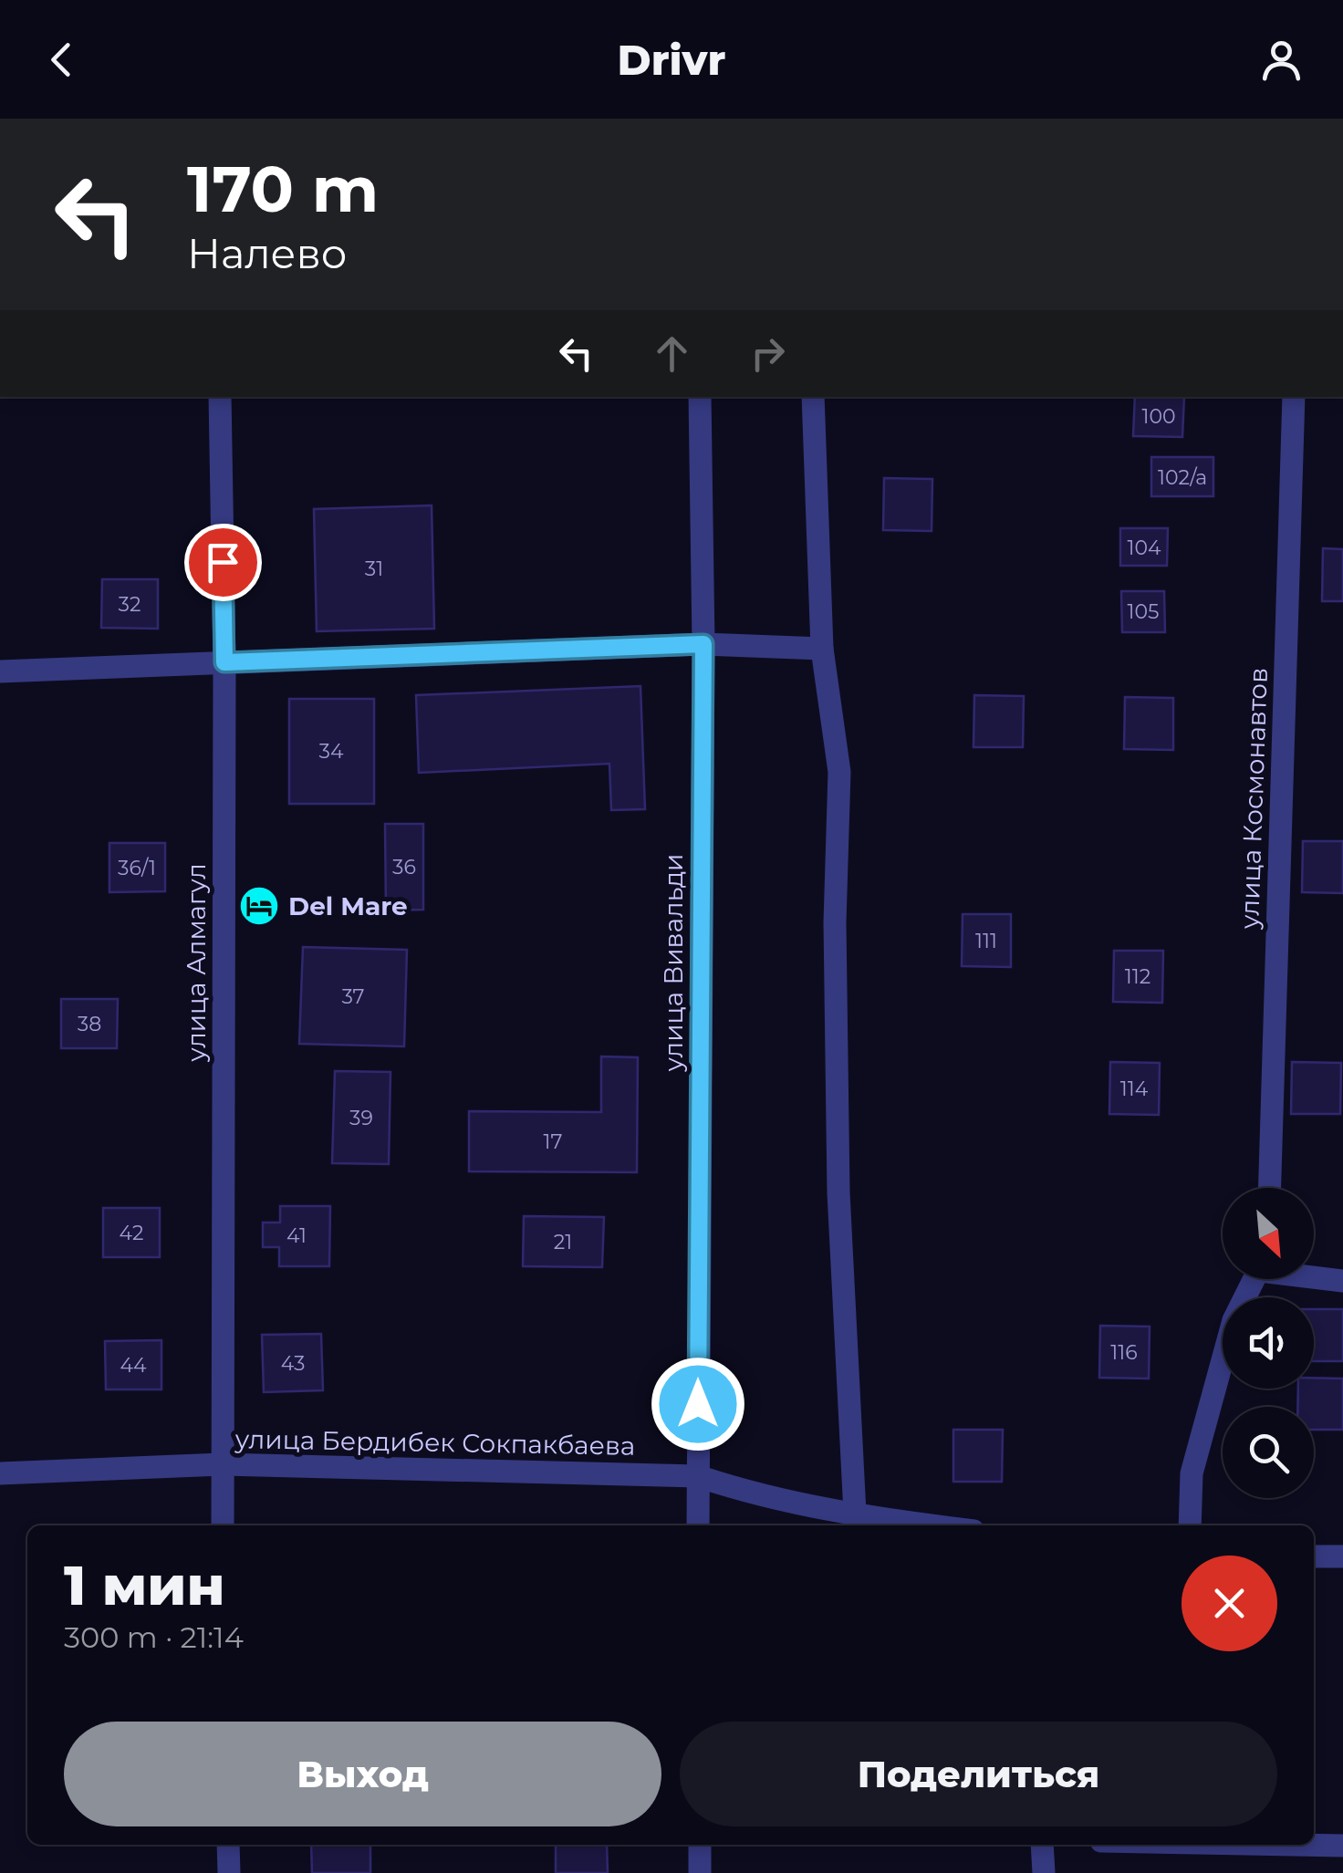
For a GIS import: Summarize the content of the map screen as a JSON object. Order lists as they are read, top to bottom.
{
  "streets": {
    "street": [
      "улица Космонавтов",
      "улица Алмагул",
      "улица Вивальди",
      "улица Бердибек Сокпакбаева"
    ]
  },
  "crossings": [
    ["улица Алмагул", "улица Бердибек Сокпакбаева"],
    ["улица Вивальди", "улица Бердибек Сокпакбаева"]
  ],
  "places": {
    "hotel": ["Del Mare"]
  },
  "house_numbers": [
    "100",
    "102/а",
    "104",
    "31",
    "32",
    "105",
    "34",
    "36",
    "36/1",
    "111",
    "112",
    "37",
    "38",
    "114",
    "39",
    "17",
    "42",
    "41",
    "21",
    "116",
    "43",
    "44"
  ],
  "north": "bottom right",
  "page": {
    "header": "Drivr",
    "turn": ["170 m", "Налево"],
    "heading": ["1 мин", "300 m · 21:14"],
    "buttons": ["Выход", "Поделиться"]
  }
}
